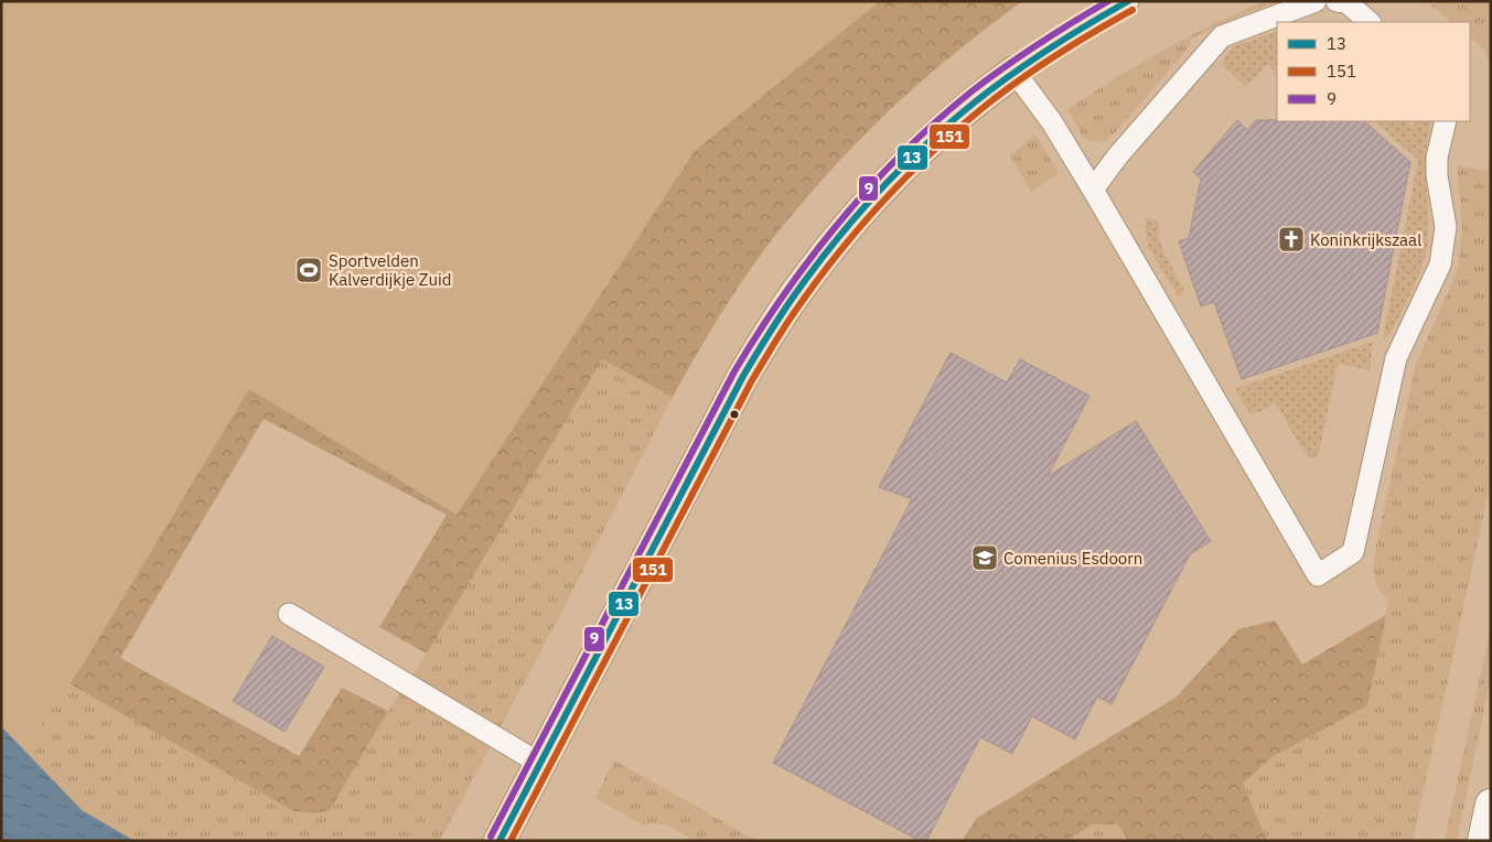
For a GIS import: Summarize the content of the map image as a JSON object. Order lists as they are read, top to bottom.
{
  "places": {
    "church": ["Koninkrijkszaal"],
    "sports": ["Sportvelden Kalverdijkje Zuid"],
    "school or university": ["Comenius Esdoorn"]
  },
  "lines": ["transit line 13", "transit line 9", "transit line 151"],
  "legend": ["13", "151", "9"]
}
